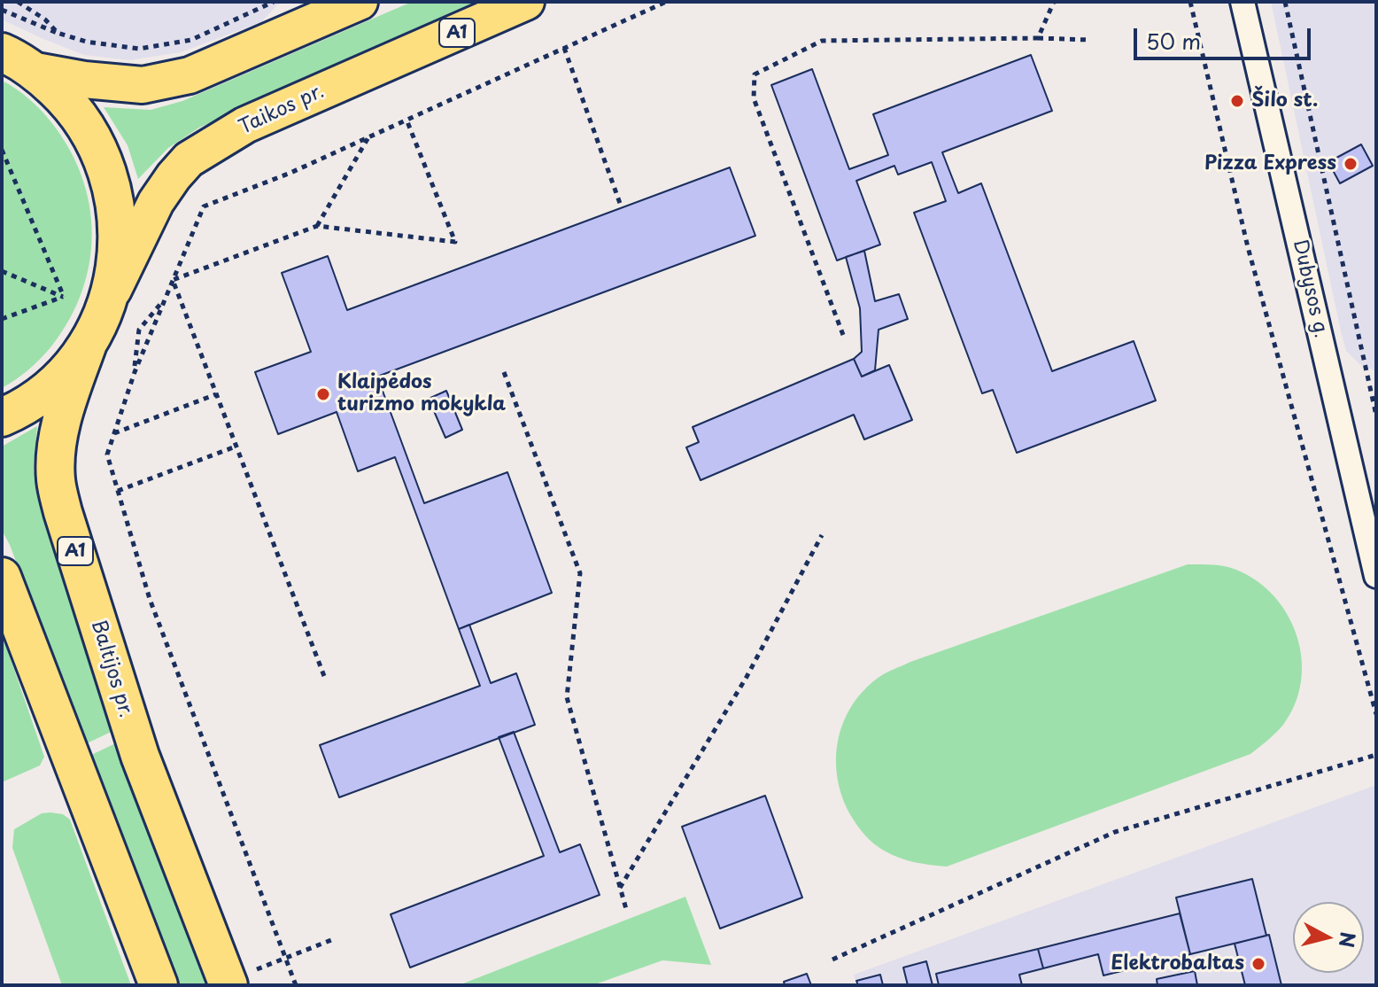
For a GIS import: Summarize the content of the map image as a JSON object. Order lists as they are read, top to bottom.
{
  "streets": {
    "highway": ["A1", "Baltijos pr."],
    "main road": ["Taikos pr."],
    "street": ["Dubysos g."]
  },
  "crossings": [
    ["A1", "Taikos pr."],
    ["A1", "Baltijos pr."]
  ],
  "places": [
    "Šilo st.",
    "Pizza Express",
    "Klaipėdos turizmo mokykla",
    "Elektrobaltas"
  ],
  "scale_bar": "50 m",
  "north": "right"
}
